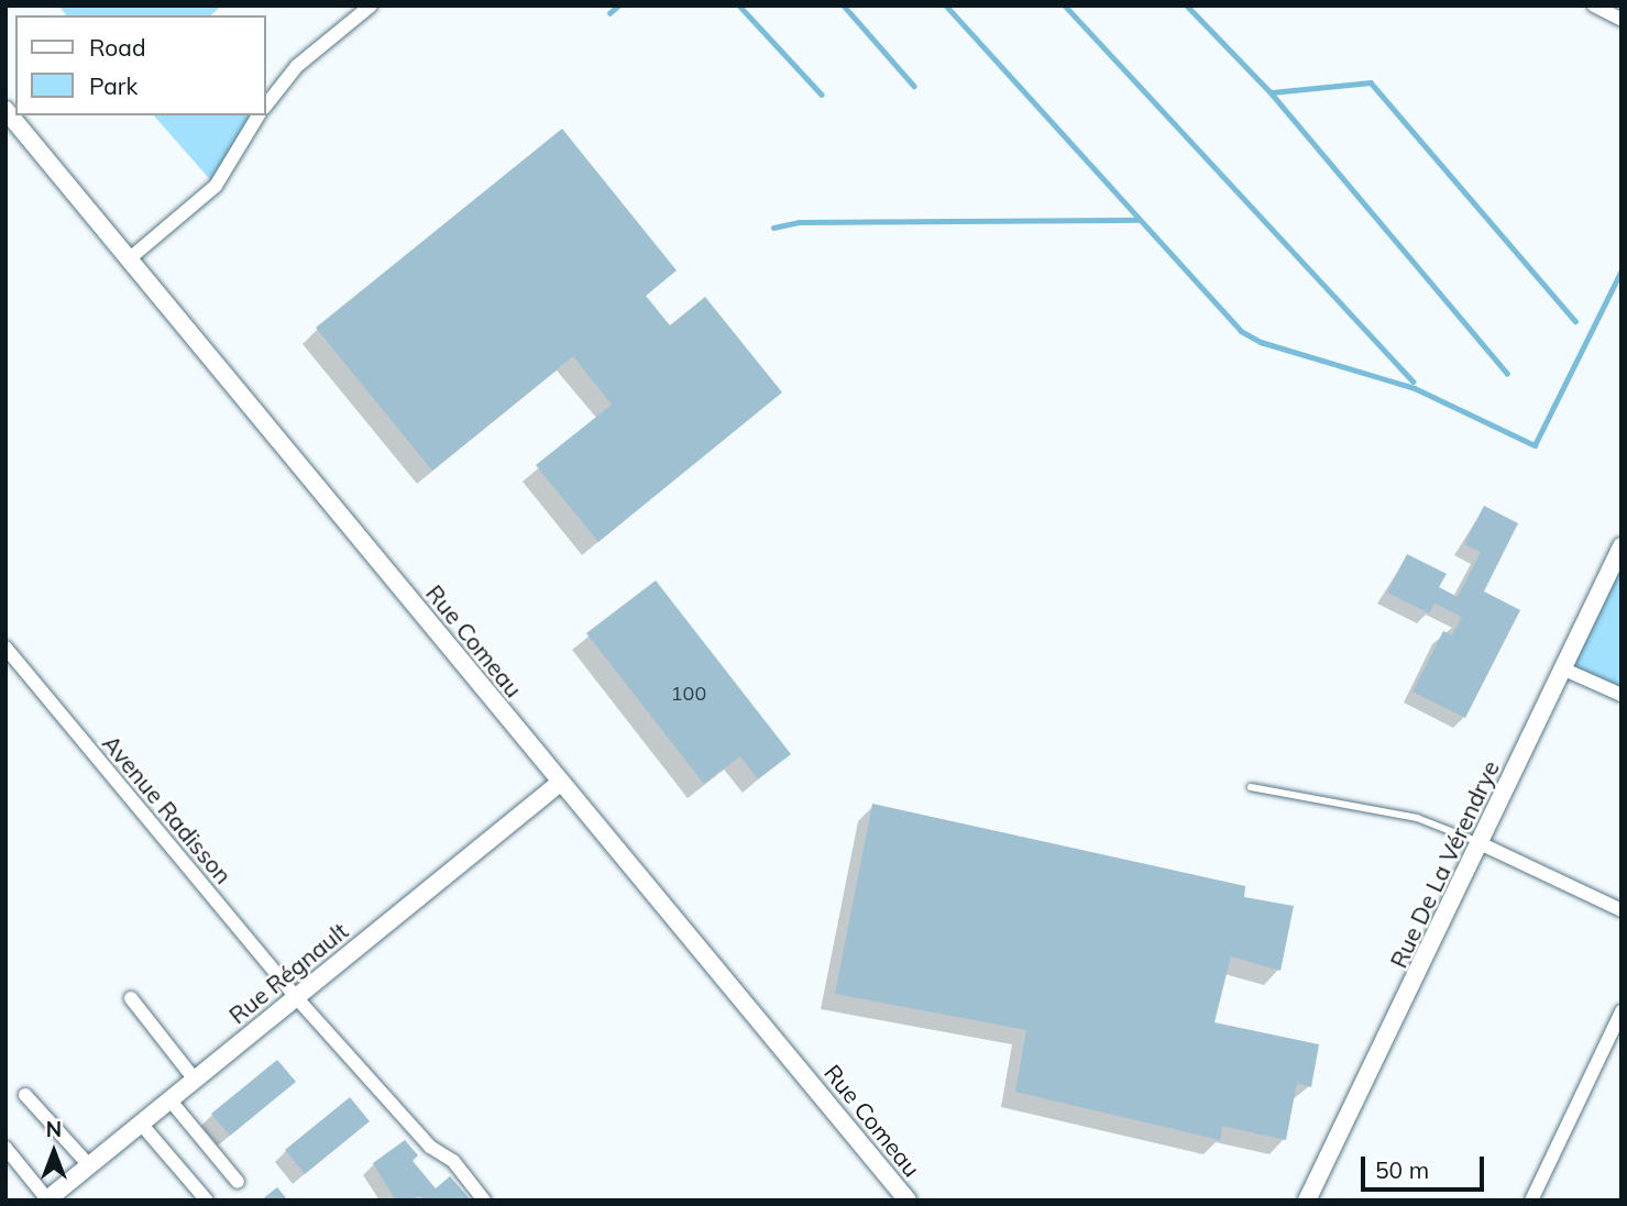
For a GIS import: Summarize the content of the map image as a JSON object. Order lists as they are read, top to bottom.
{
  "streets": {
    "street": [
      "Rue Comeau",
      "Avenue Radisson",
      "Rue De La Vérendrye",
      "Rue Régnault"
    ]
  },
  "crossings": [
    ["Rue Comeau", "Rue Régnault"],
    ["Avenue Radisson", "Rue Régnault"]
  ],
  "house_numbers": ["100"],
  "legend": ["Road", "Park"],
  "scale_bar": "50 m",
  "north": "top"
}
